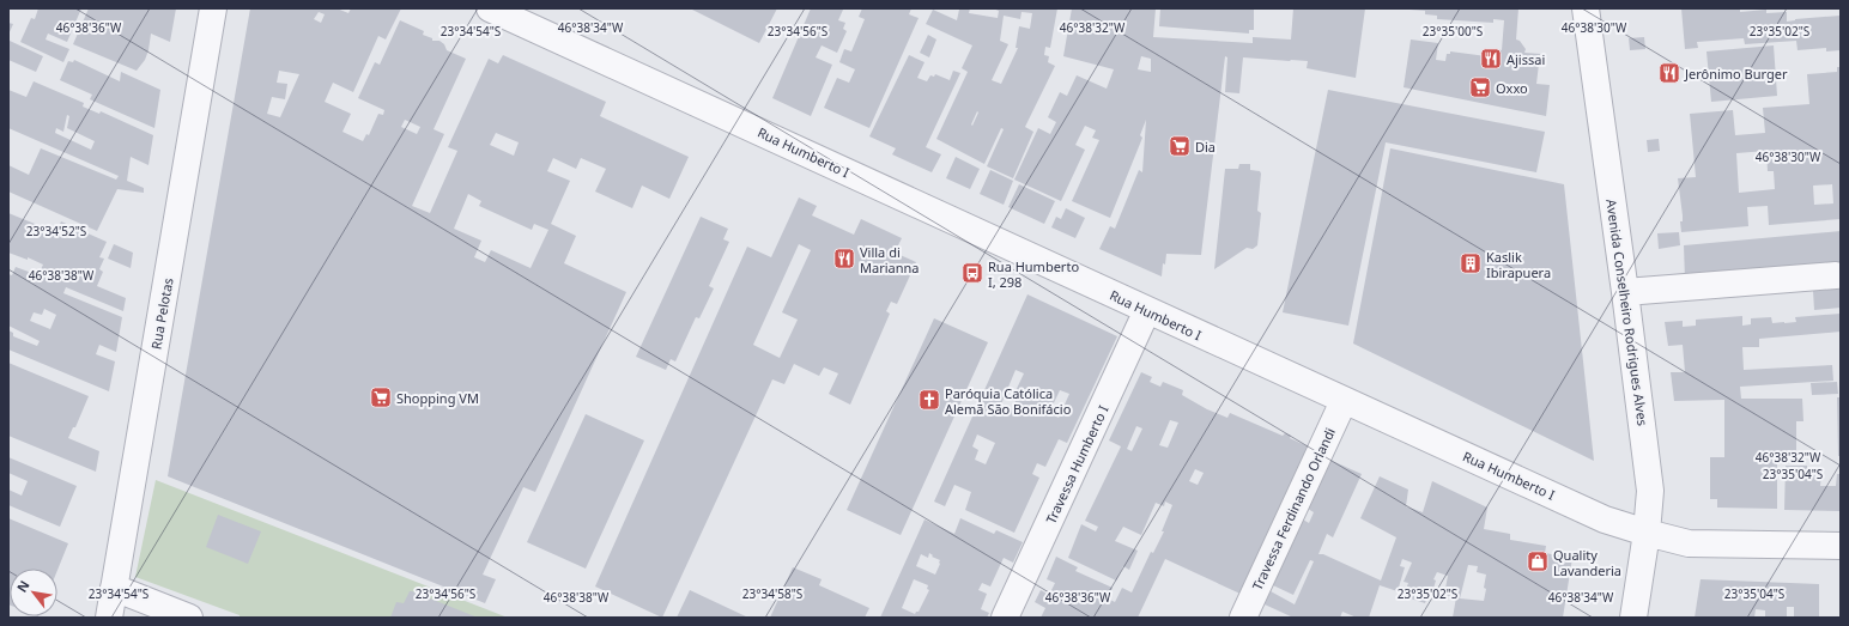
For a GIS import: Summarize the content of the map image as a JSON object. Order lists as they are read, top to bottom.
{
  "streets": {
    "street": [
      "Rua Humberto I",
      "Avenida Conselheiro Rodrigues Alves",
      "Rua Pelotas",
      "Travessa Humberto I",
      "Travessa Ferdinando Orlandi"
    ]
  },
  "crossings": [
    ["Rua Humberto I", "Avenida Conselheiro Rodrigues Alves"],
    ["Rua Humberto I", "Travessa Humberto I"],
    ["Rua Humberto I", "Travessa Ferdinando Orlandi"]
  ],
  "places": {
    "restaurant": ["Ajissai", "Jerônimo Burger", "Villa di Marianna"],
    "supermarket": ["Oxxo", "Dia", "Shopping VM"],
    "building": ["Kaslik Ibirapuera"],
    "bus stop": ["Rua Humberto I, 298"],
    "church": ["Paróquia Católica Alemã São Bonifácio"],
    "shop": ["Quality Lavanderia"]
  },
  "north": "top left",
  "coordinates": [
    "46°38'36\"W",
    "46°38'34\"W",
    "46°38'32\"W",
    "46°38'30\"W",
    "23°34'54\"S",
    "23°34'56\"S",
    "23°35'00\"S",
    "23°35'02\"S",
    "23°34'52\"S",
    "46°38'38\"W",
    "23°35'04\"S",
    "23°34'58\"S"
  ]
}
